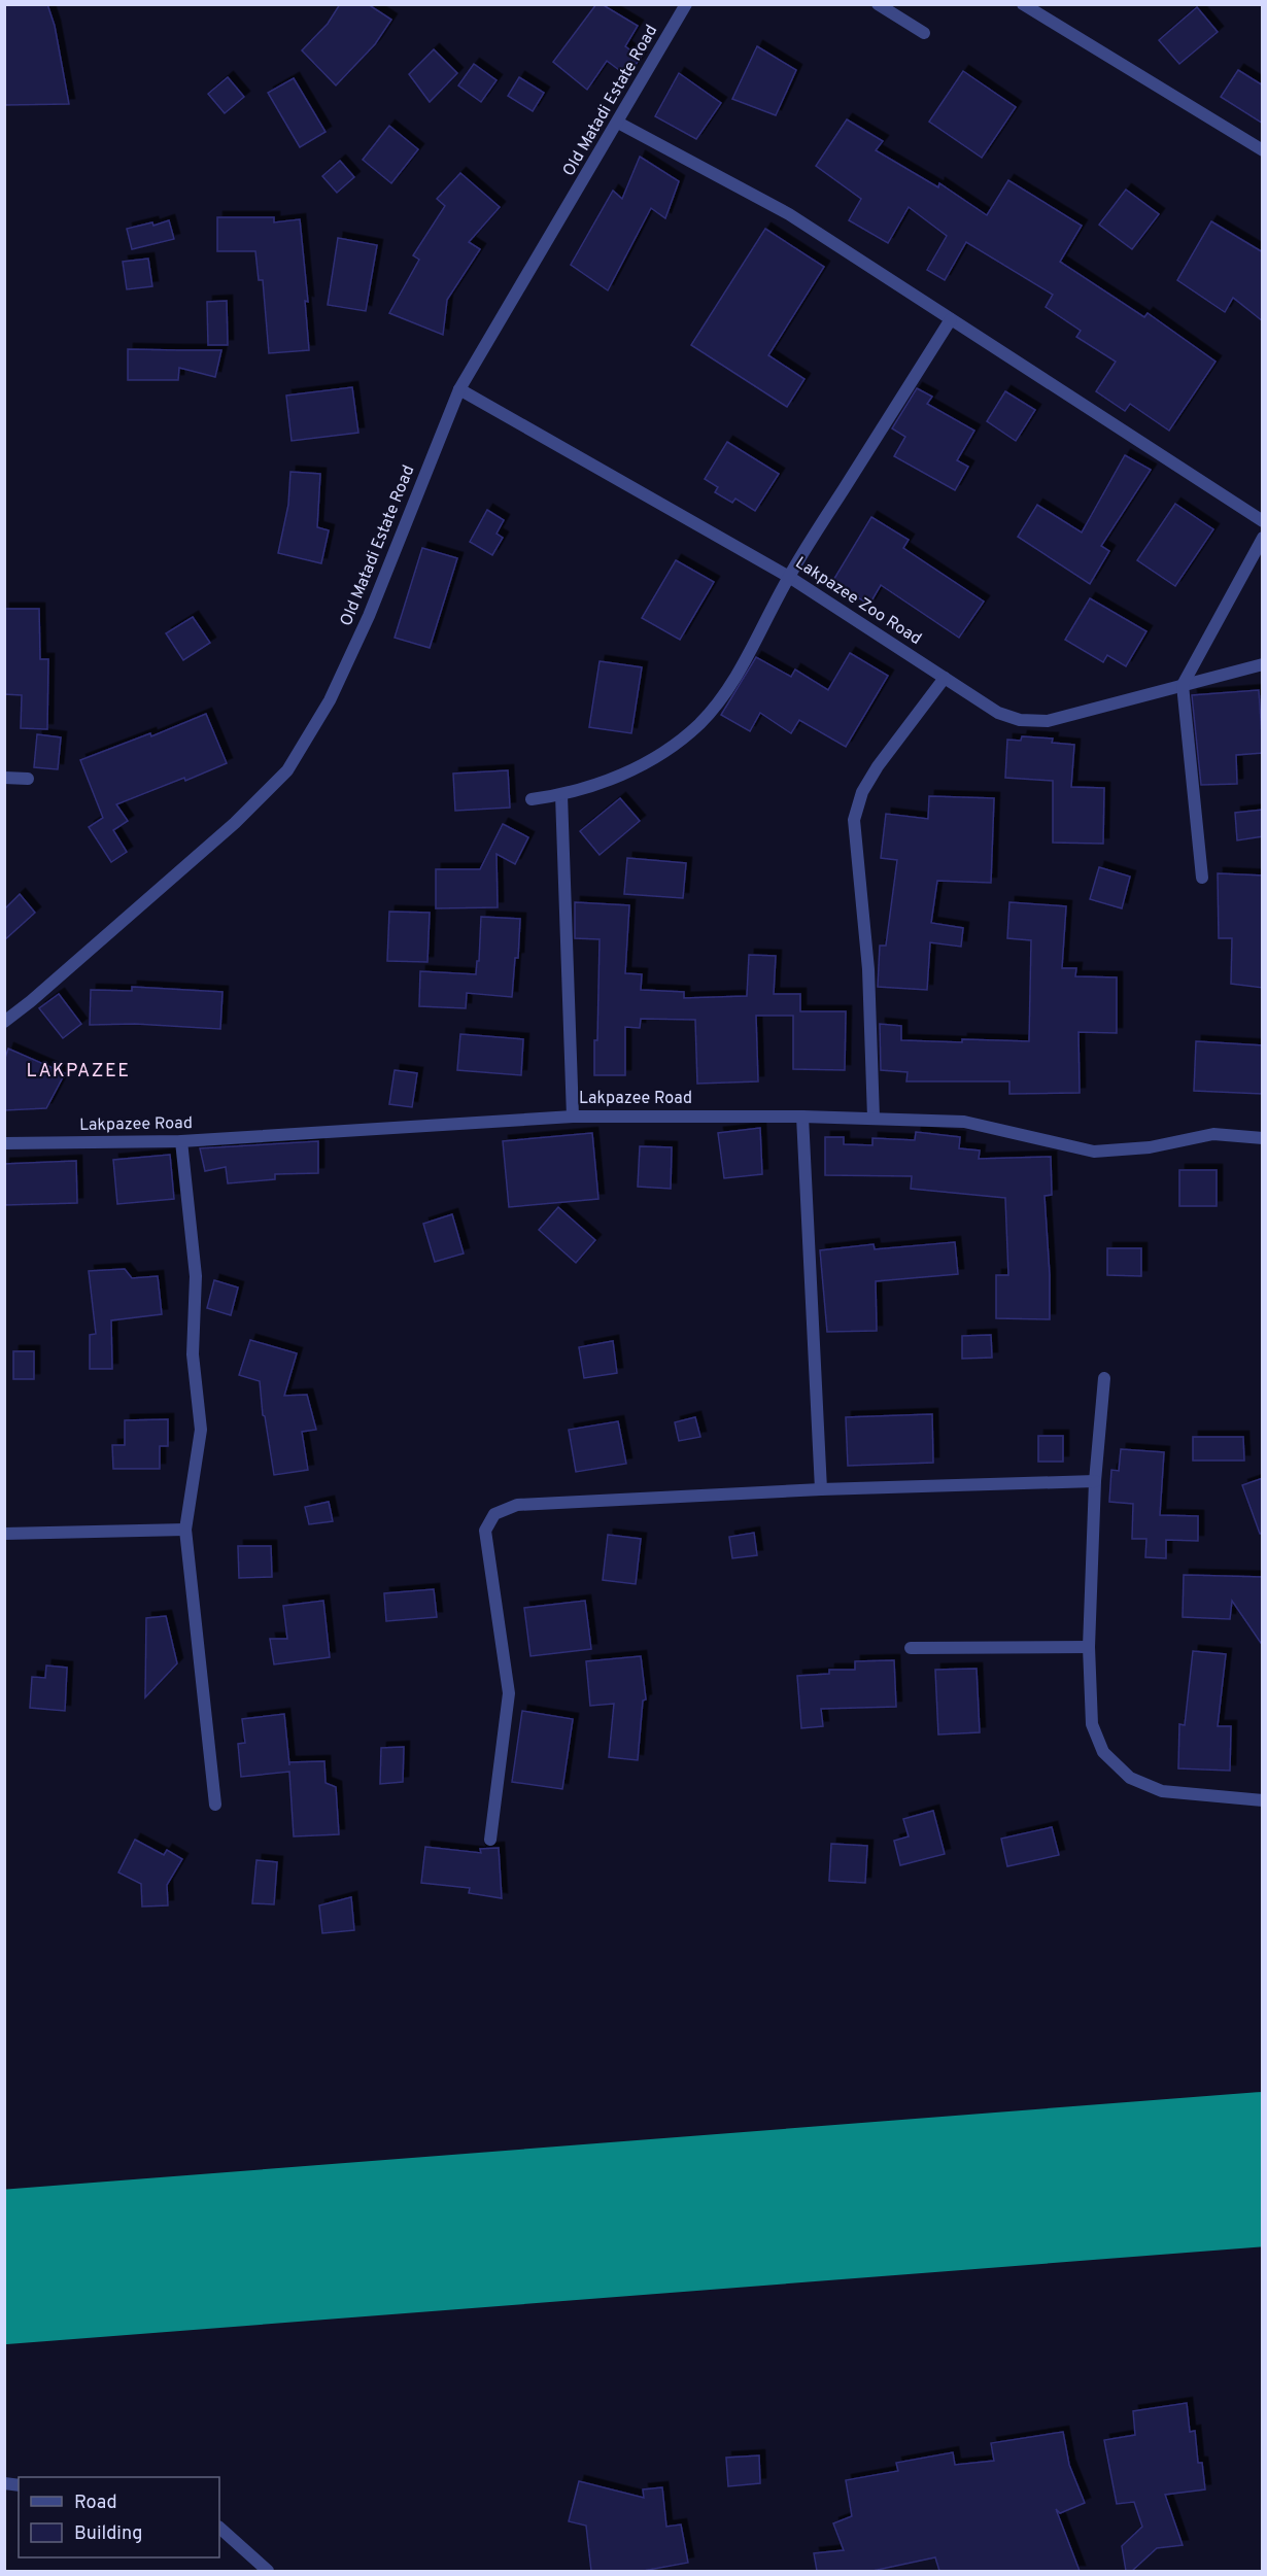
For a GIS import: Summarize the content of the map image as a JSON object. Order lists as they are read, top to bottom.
{
  "streets": {
    "street": ["Old Matadi Estate Road", "Lakpazee Zoo Road", "Lakpazee Road"]
  },
  "crossings": [
    ["Old Matadi Estate Road", "Lakpazee Zoo Road"]
  ],
  "districts": ["LAKPAZEE"],
  "legend": ["Road", "Building"]
}
